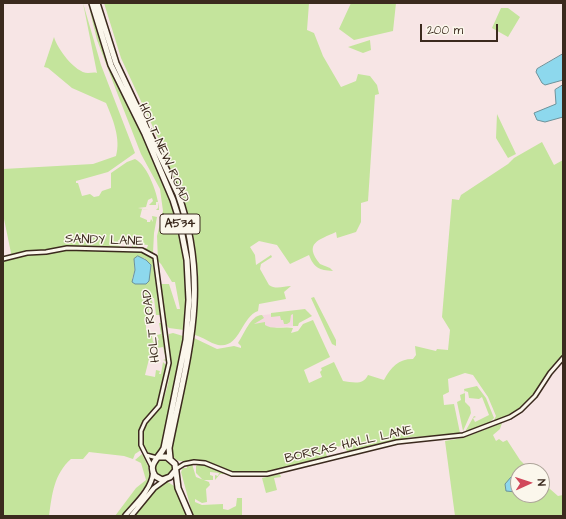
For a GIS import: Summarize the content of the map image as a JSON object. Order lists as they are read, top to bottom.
{
  "streets": {
    "highway": ["HOLT NEW ROAD", "A534"],
    "street": ["SANDY LANE", "HOLT ROAD", "BORRAS HALL LANE"]
  },
  "crossings": [
    ["HOLT NEW ROAD", "HOLT ROAD"],
    ["HOLT NEW ROAD", "BORRAS HALL LANE"],
    ["SANDY LANE", "HOLT ROAD"],
    ["HOLT ROAD", "BORRAS HALL LANE"]
  ],
  "scale_bar": "200 m",
  "north": "right"
}
